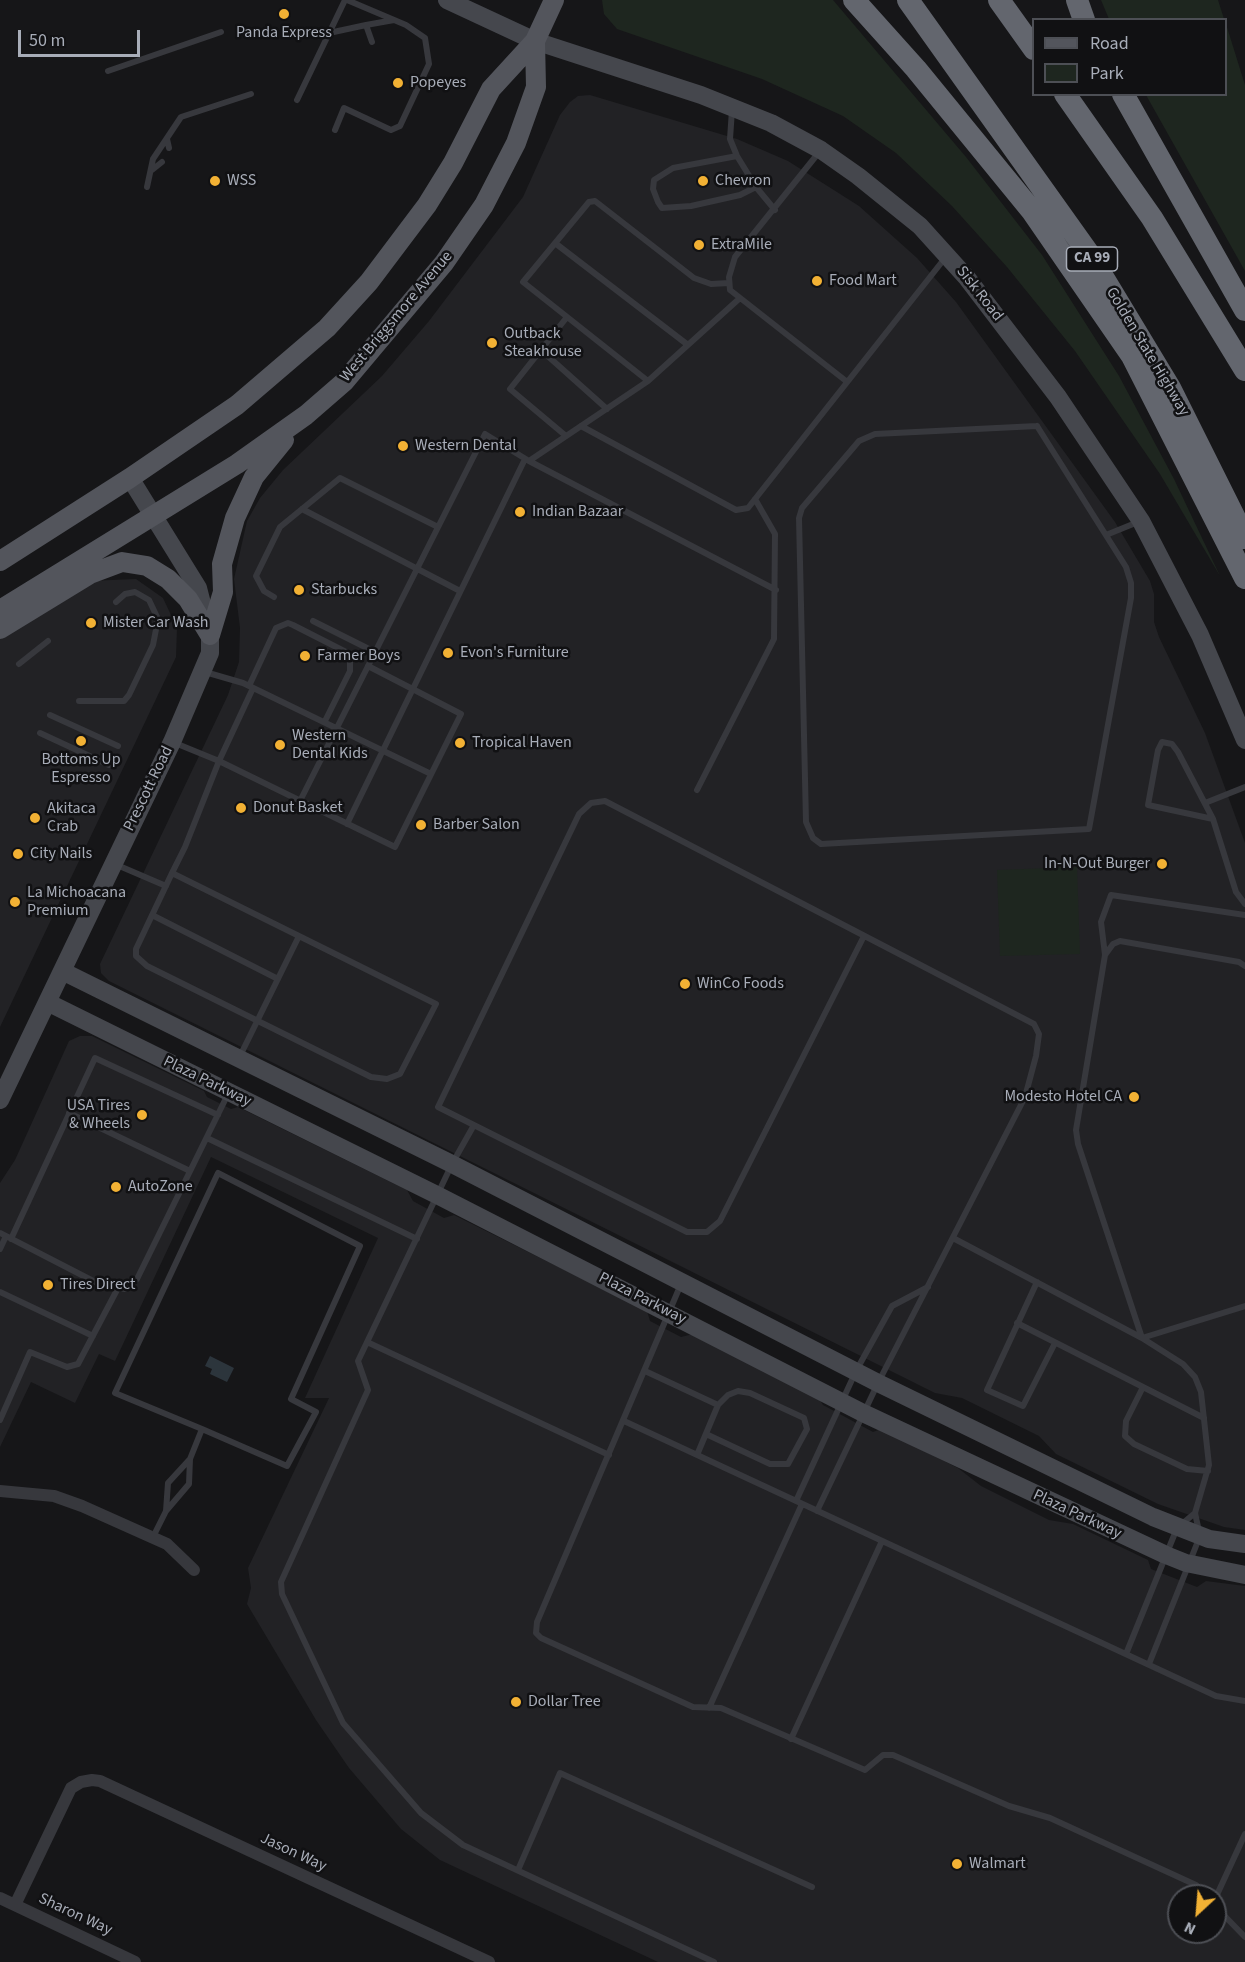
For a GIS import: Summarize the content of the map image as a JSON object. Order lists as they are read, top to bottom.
{
  "streets": {
    "highway": ["CA 99", "Golden State Highway"],
    "main road": ["West Briggsmore Avenue"],
    "street": [
      "Sisk Road",
      "Prescott Road",
      "Plaza Parkway",
      "Jason Way",
      "Sharon Way"
    ]
  },
  "crossings": [
    ["Sisk Road", "West Briggsmore Avenue"],
    ["West Briggsmore Avenue", "Prescott Road"],
    ["Prescott Road", "Plaza Parkway"],
    ["Jason Way", "Sharon Way"]
  ],
  "places": [
    "Panda Express",
    "Popeyes",
    "WSS",
    "Chevron",
    "ExtraMile",
    "Food Mart",
    "Outback Steakhouse",
    "Western Dental",
    "Indian Bazaar",
    "Starbucks",
    "Mister Car Wash",
    "Evon's Furniture",
    "Farmer Boys",
    "Bottoms Up Espresso",
    "Tropical Haven",
    "Western Dental Kids",
    "Donut Basket",
    "Akitaca Crab",
    "Barber Salon",
    "City Nails",
    "In-N-Out Burger",
    "La Michoacana Premium",
    "WinCo Foods",
    "Modesto Hotel CA",
    "USA Tires & Wheels",
    "AutoZone",
    "Tires Direct",
    "Dollar Tree",
    "Walmart"
  ],
  "legend": ["Road", "Park"],
  "scale_bar": "50 m",
  "north": "bottom left"
}
